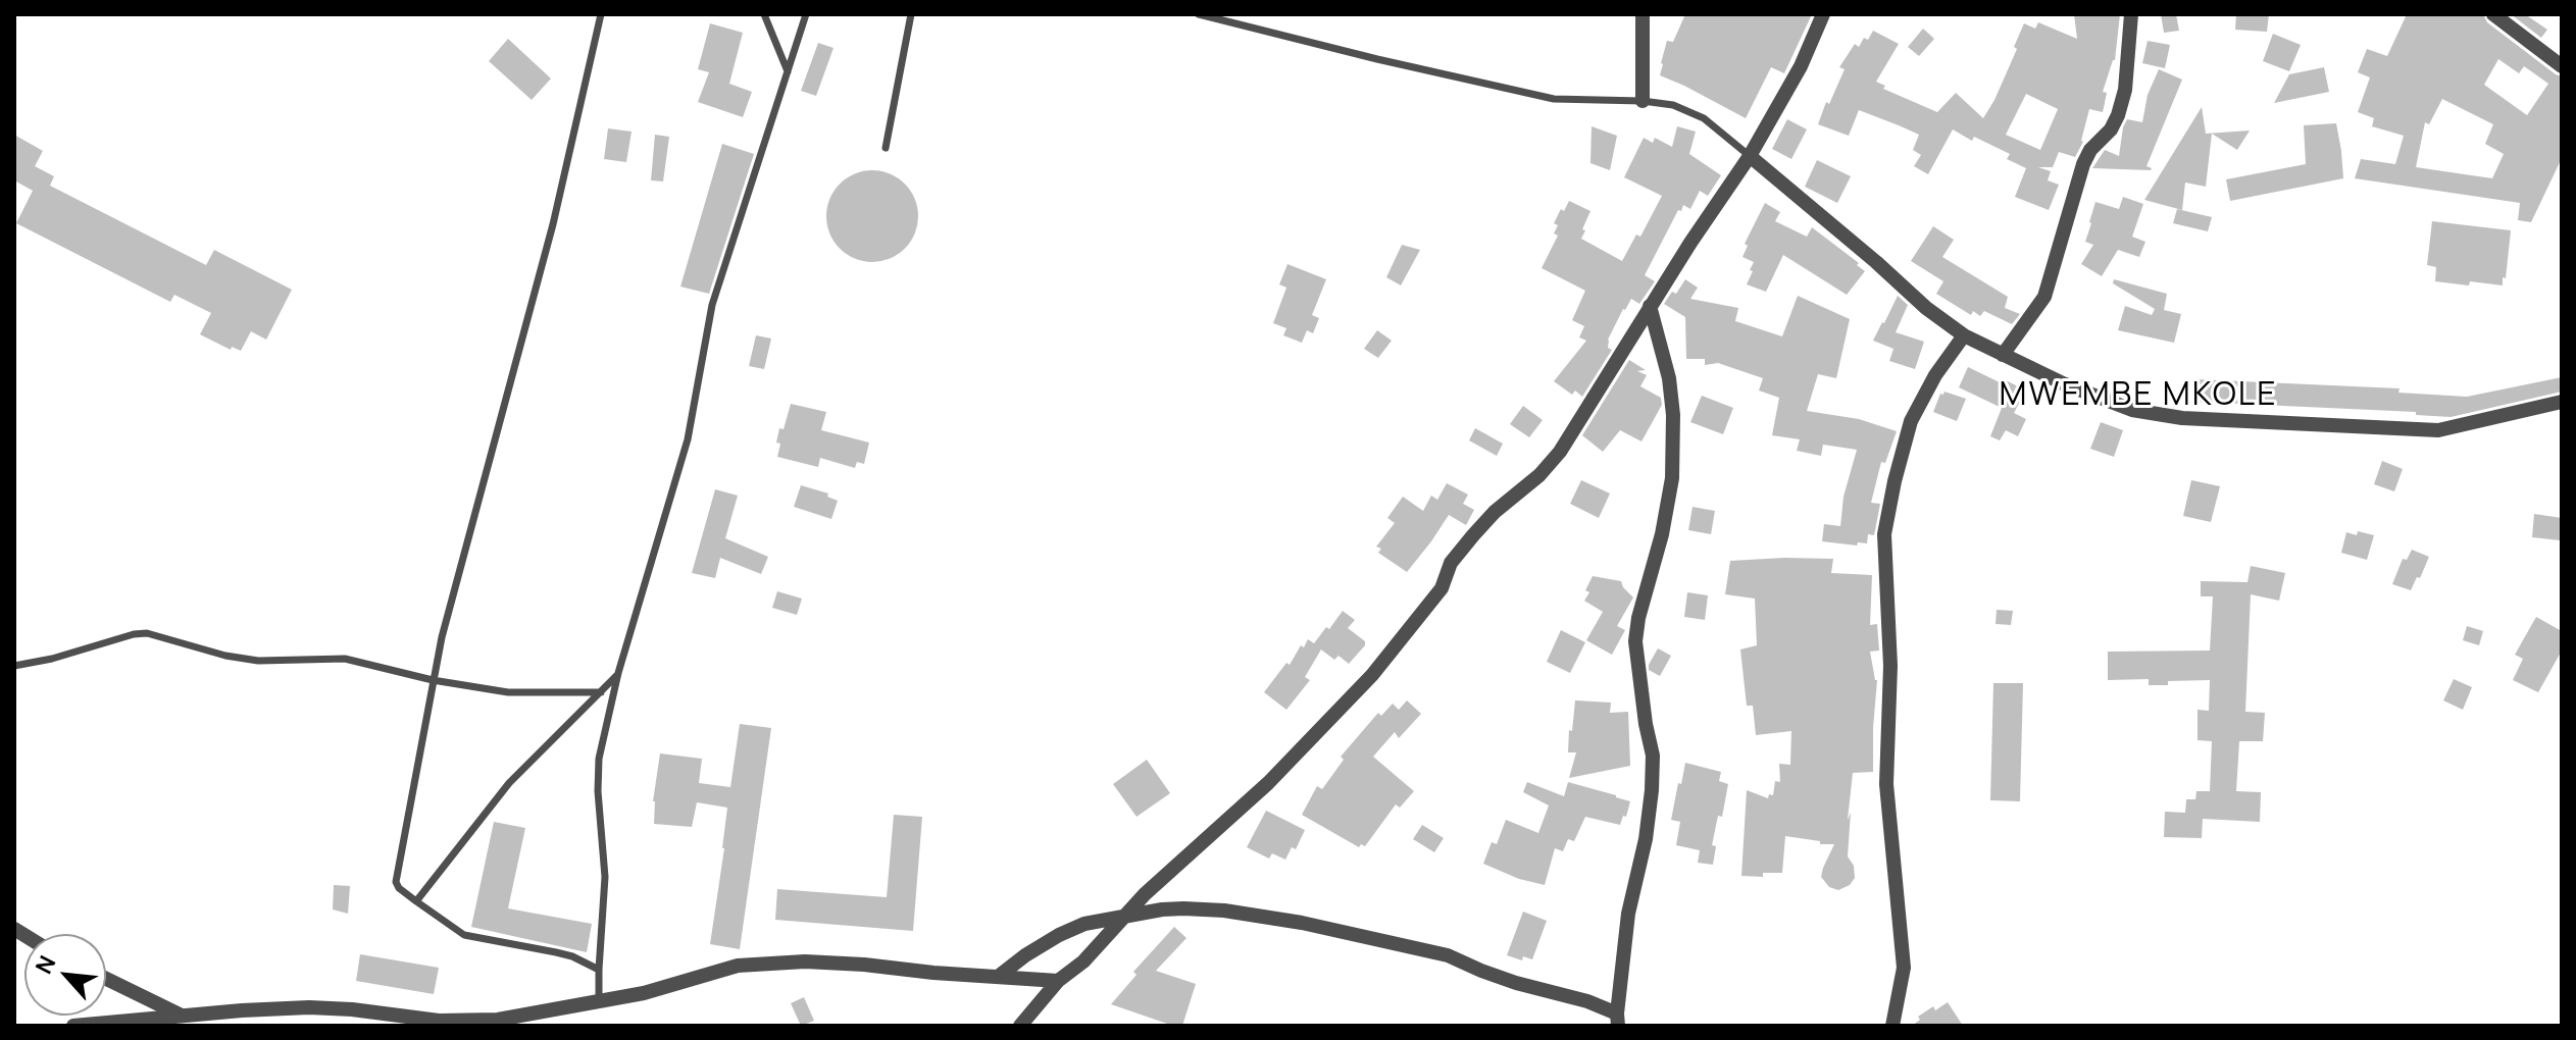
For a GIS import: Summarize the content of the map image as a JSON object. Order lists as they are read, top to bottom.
{
  "districts": ["MWEMBE MKOLE"],
  "north": "top left"
}
